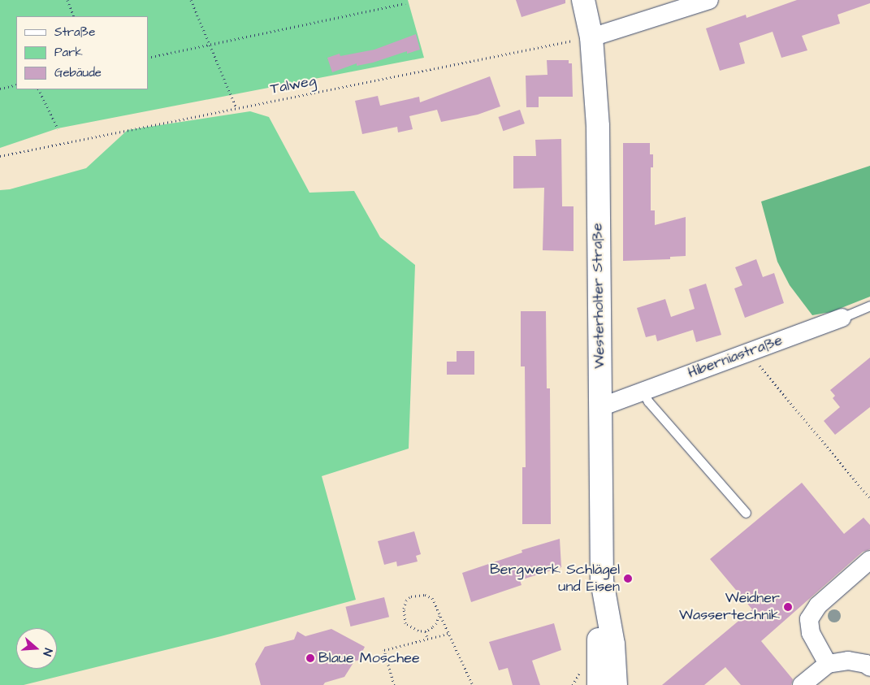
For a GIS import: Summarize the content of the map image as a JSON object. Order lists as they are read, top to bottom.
{
  "streets": {
    "main road": ["Westerholter Straße"],
    "street": ["Hiberniastraße"],
    "path": ["Talweg"]
  },
  "crossings": [
    ["Talweg", "Westerholter Straße"],
    ["Westerholter Straße", "Hiberniastraße"]
  ],
  "places": ["Bergwerk Schlägel und Eisen", "Weidner Wassertechnik", "Blaue Moschee"],
  "legend": ["Straße", "Park", "Gebäude"],
  "north": "right"
}
